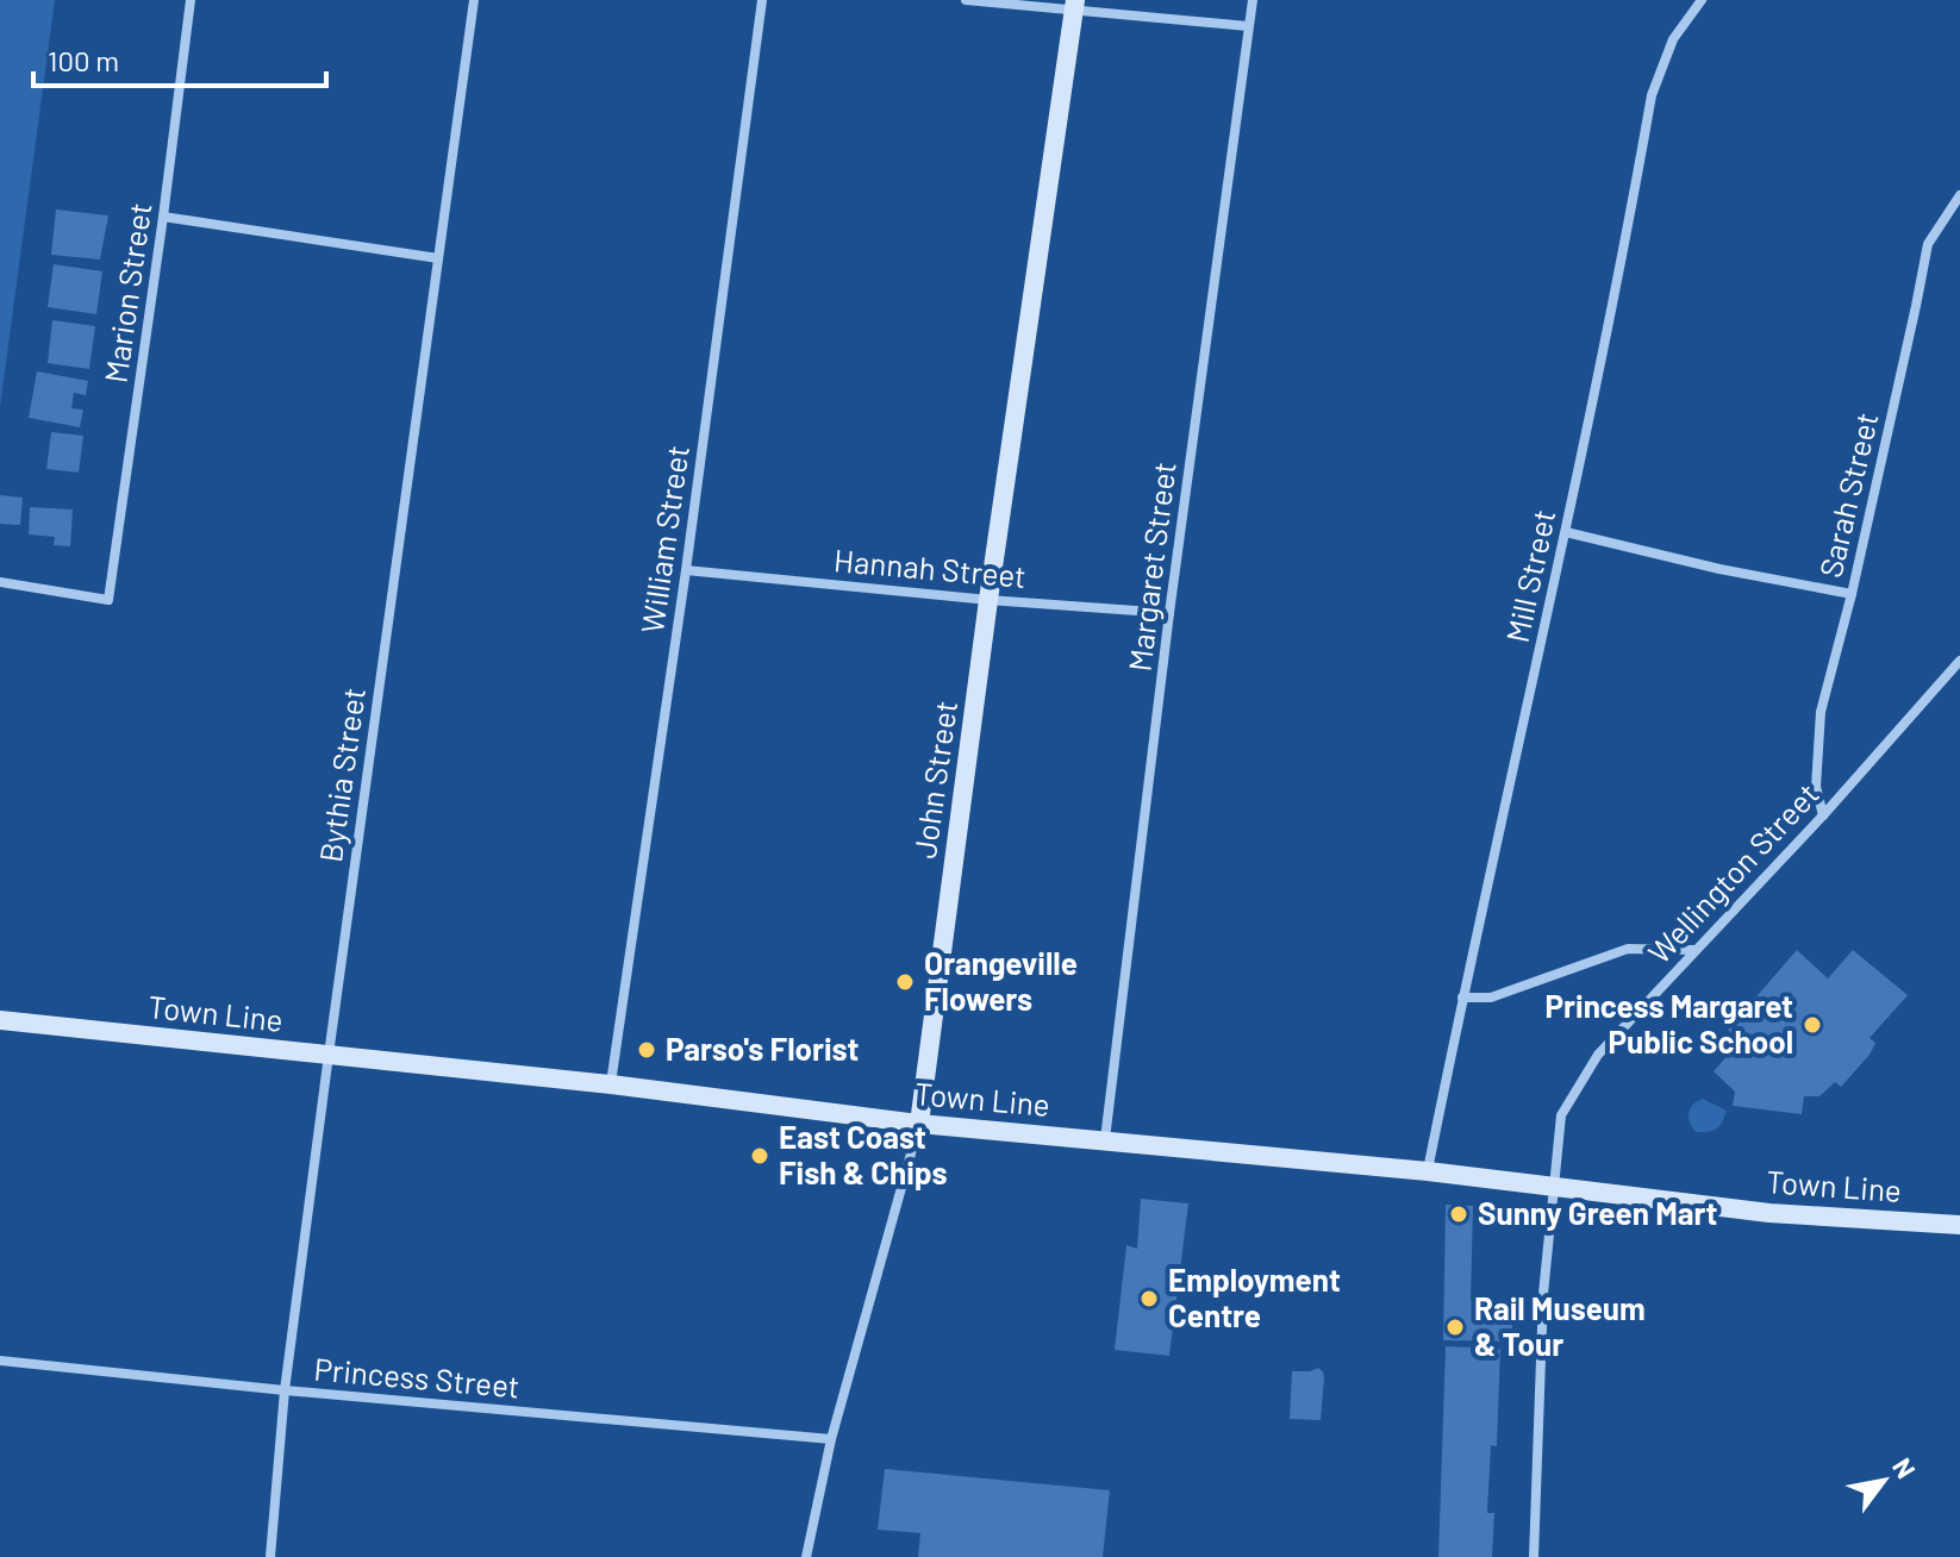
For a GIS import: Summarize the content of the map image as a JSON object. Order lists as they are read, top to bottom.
{
  "streets": {
    "main road": ["John Street", "Town Line"],
    "street": [
      "Marion Street",
      "Sarah Street",
      "William Street",
      "Margaret Street",
      "Hannah Street",
      "Mill Street",
      "Bythia Street",
      "Wellington Street",
      "Princess Street"
    ]
  },
  "crossings": [
    ["Sarah Street", "Wellington Street"],
    ["William Street", "Hannah Street"],
    ["William Street", "Town Line"],
    ["Margaret Street", "Hannah Street"],
    ["Margaret Street", "Town Line"],
    ["Hannah Street", "John Street"],
    ["Mill Street", "Town Line"],
    ["Bythia Street", "Town Line"],
    ["Bythia Street", "Princess Street"],
    ["John Street", "Town Line"],
    ["John Street", "Princess Street"],
    ["Wellington Street", "Town Line"]
  ],
  "places": [
    "Orangeville Flowers",
    "Princess Margaret Public School",
    "Parso's Florist",
    "East Coast Fish & Chips",
    "Sunny Green Mart",
    "Employment Centre",
    "Rail Museum & Tour"
  ],
  "scale_bar": "100 m",
  "north": "top right"
}
